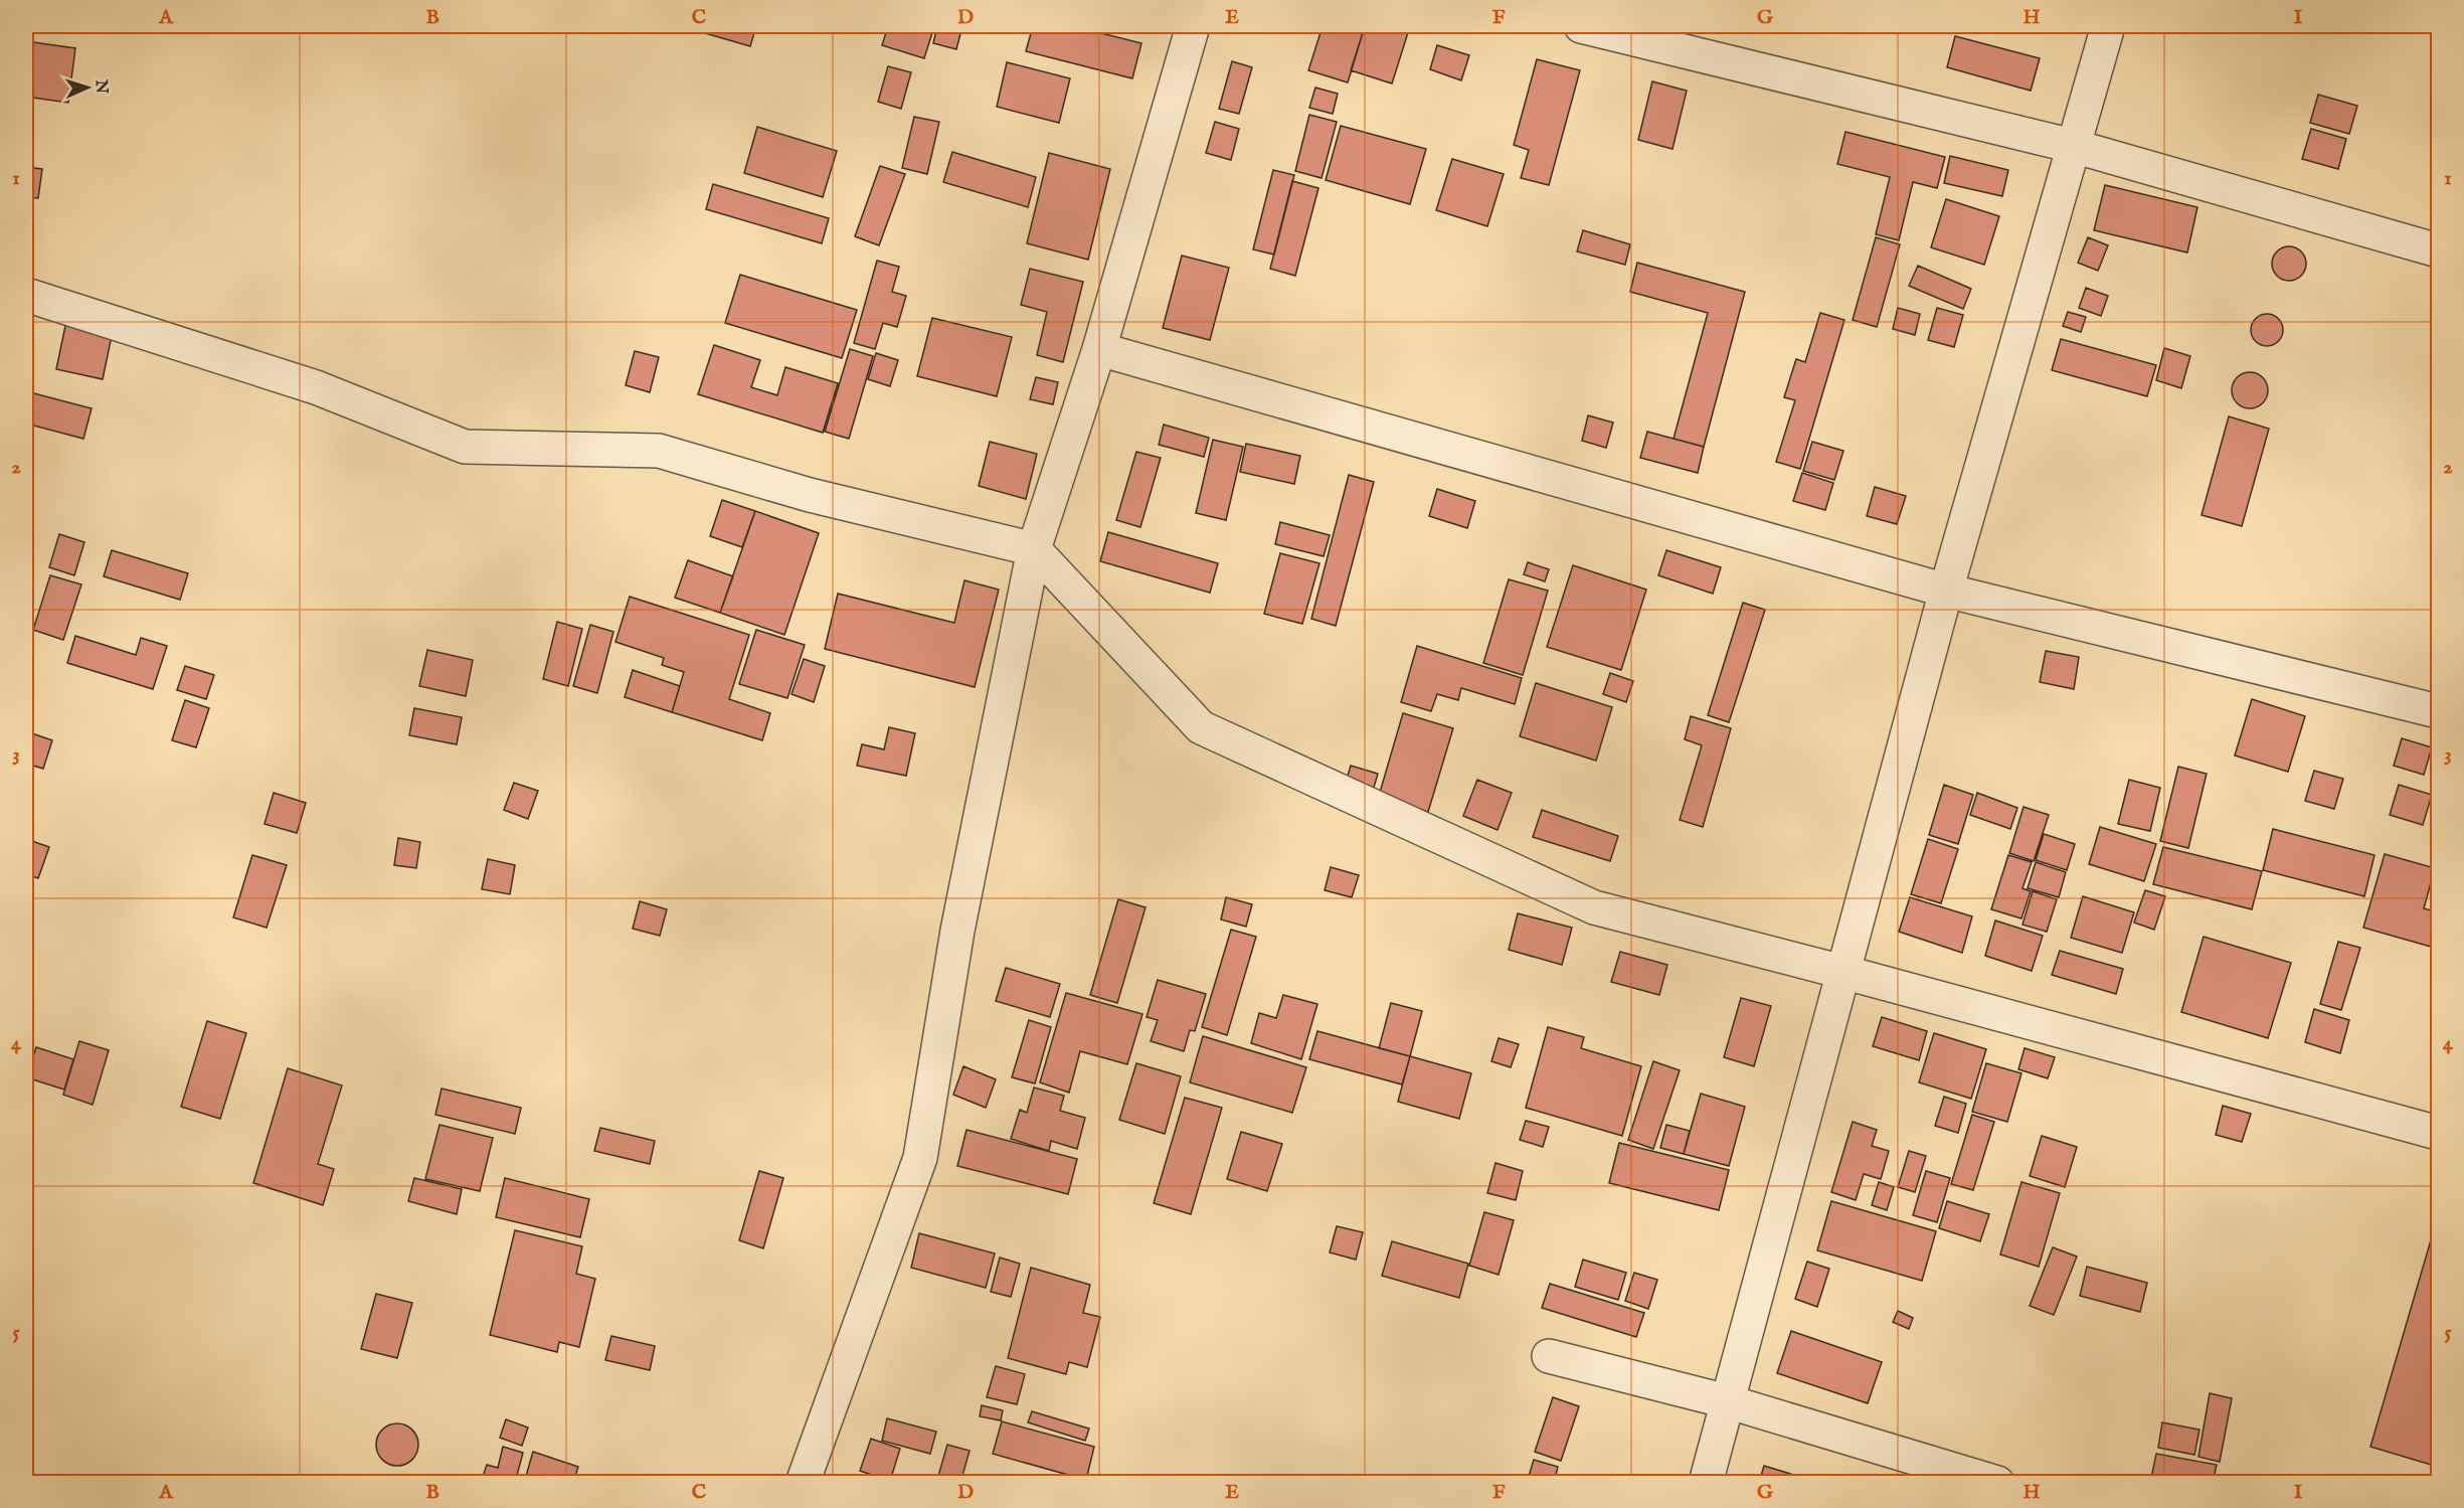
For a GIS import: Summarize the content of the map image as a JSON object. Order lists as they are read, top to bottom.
{
  "north": "right",
  "grid": {
    "columns": [
      "A",
      "B",
      "C",
      "D",
      "E",
      "F",
      "G",
      "H",
      "I"
    ],
    "rows": [
      "1",
      "2",
      "3",
      "4",
      "5"
    ]
  }
}
